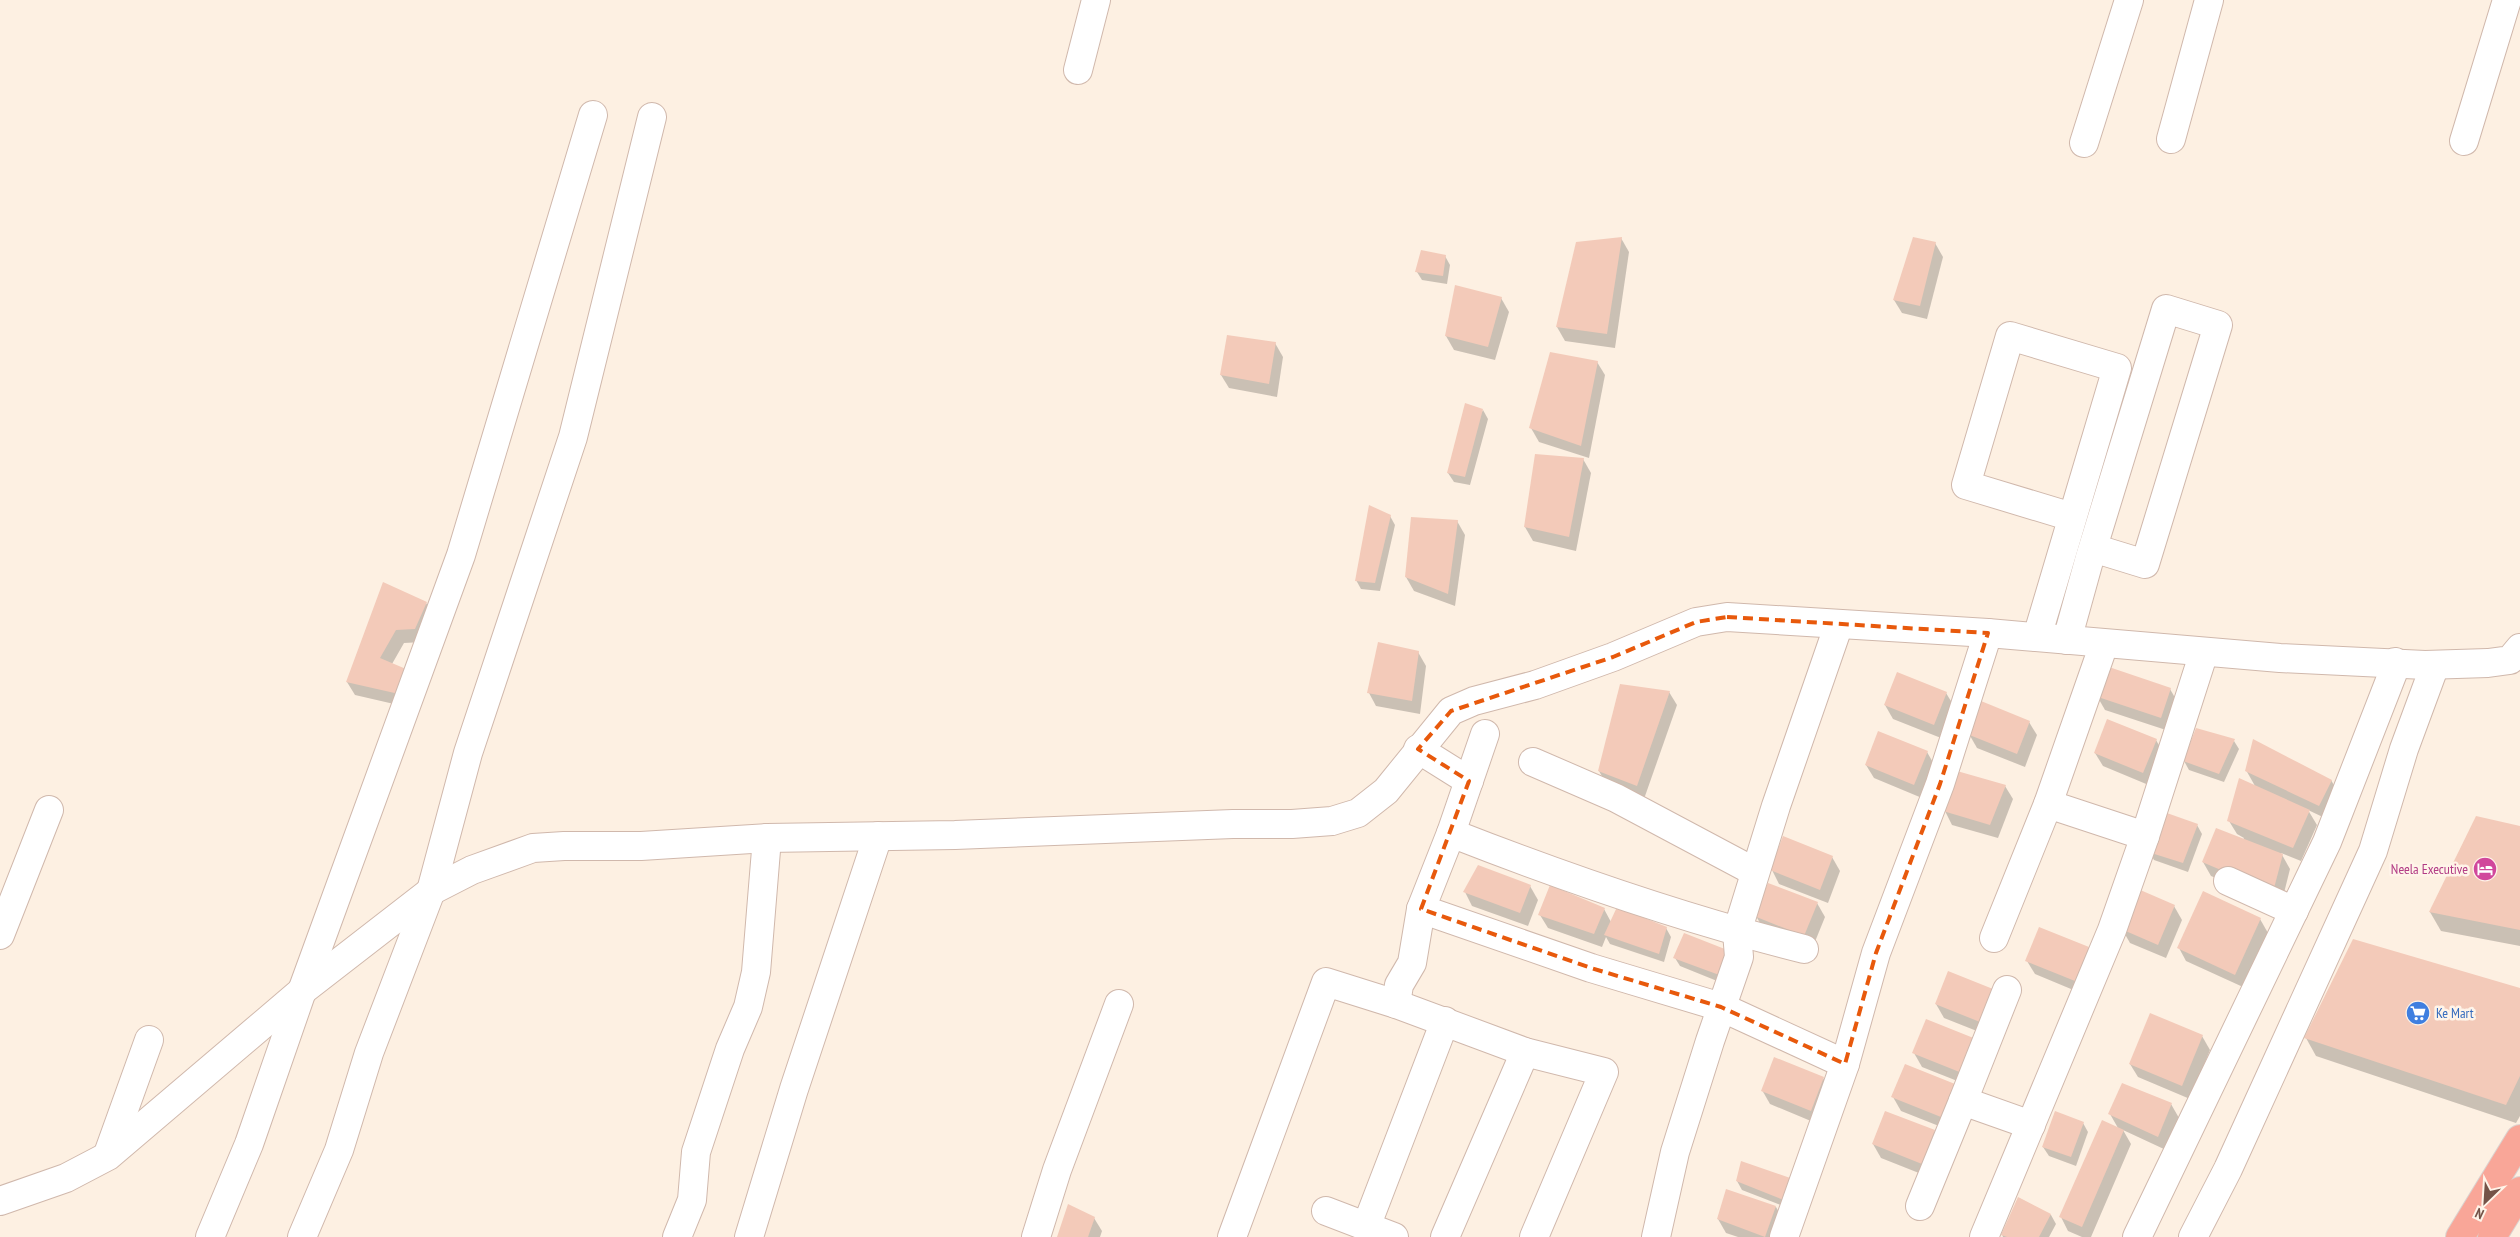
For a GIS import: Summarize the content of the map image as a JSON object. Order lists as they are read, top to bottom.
{
  "places": {
    "hotel": ["Neela Executive"],
    "supermarket": ["Ke Mart"]
  },
  "north": "bottom left"
}
